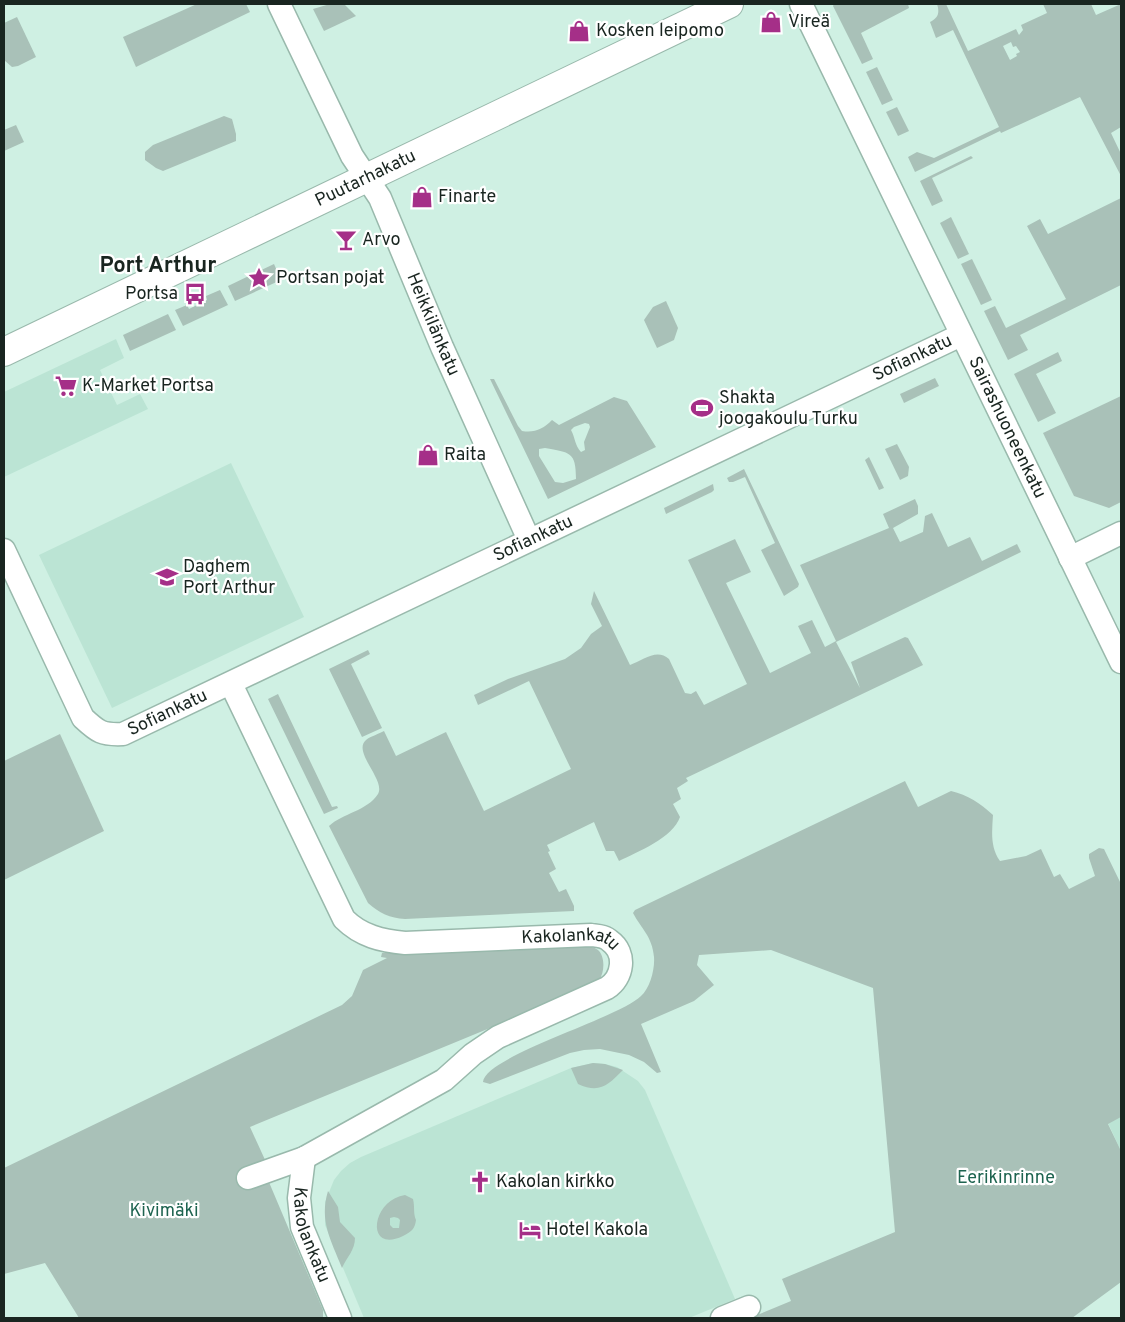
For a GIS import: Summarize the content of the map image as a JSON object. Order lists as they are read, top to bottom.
{
  "streets": {
    "street": [
      "Puutarhakatu",
      "Heikkilänkatu",
      "Sofiankatu",
      "Sairashuoneenkatu",
      "Kakolankatu"
    ]
  },
  "crossings": [
    ["Puutarhakatu", "Heikkilänkatu"],
    ["Heikkilänkatu", "Sofiankatu"],
    ["Sofiankatu", "Sairashuoneenkatu"],
    ["Sofiankatu", "Kakolankatu"]
  ],
  "districts": ["Port Arthur"],
  "parks": ["Eerikinrinne", "Kivimäki"],
  "places": {
    "shop": [
      "Vireä",
      "Kosken leipomo",
      "Finarte",
      "Raita"
    ],
    "bar": ["Arvo"],
    "place": ["Portsan pojat"],
    "bus stop": ["Portsa"],
    "supermarket": ["K-Market Portsa"],
    "sports": ["Shakta joogakoulu Turku"],
    "school or university": ["Daghem Port Arthur"],
    "church": ["Kakolan kirkko"],
    "hotel": ["Hotel Kakola"]
  }
}
